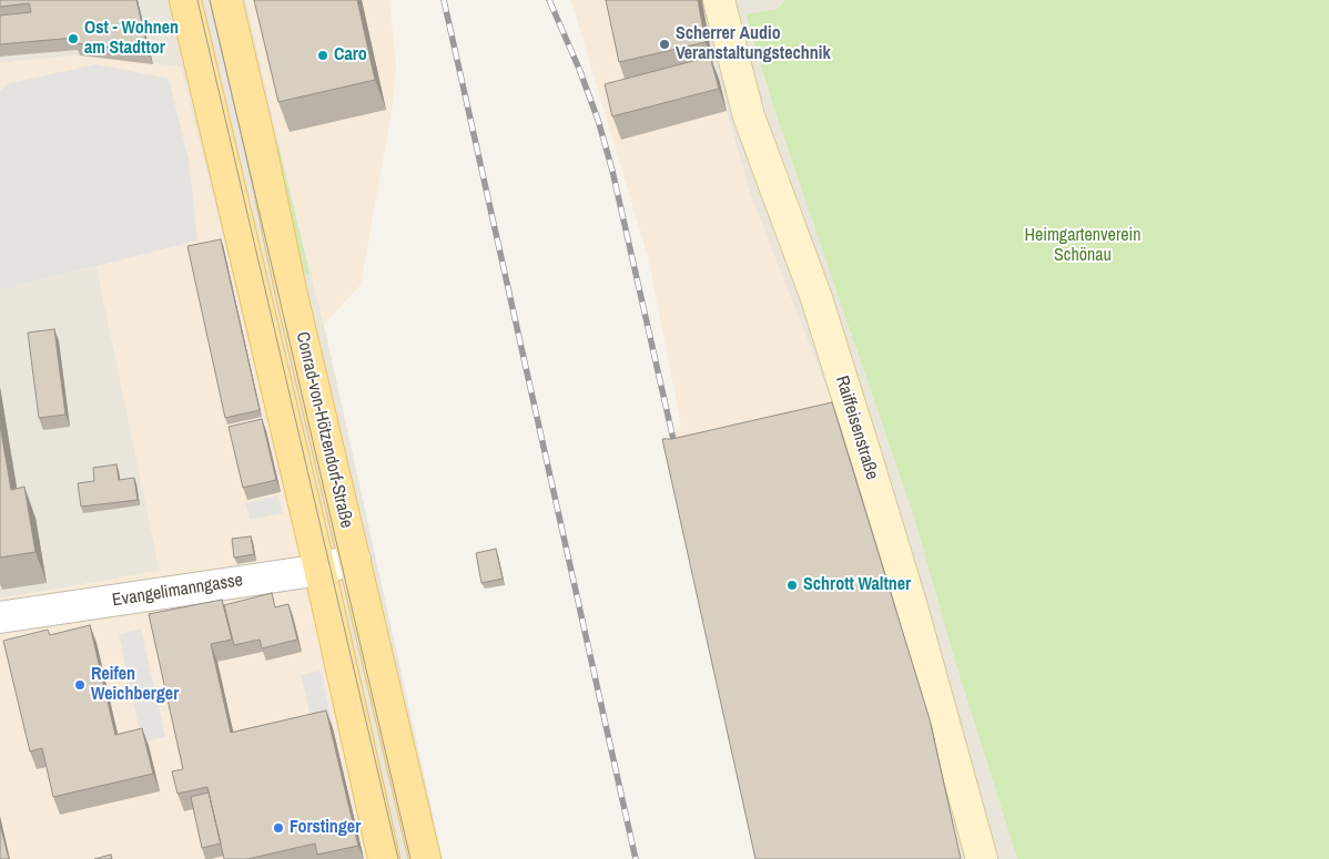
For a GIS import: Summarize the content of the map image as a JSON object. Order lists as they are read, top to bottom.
{
  "streets": {
    "main road": ["Conrad-von-Hötzendorf-Straße"],
    "street": ["Raiffeisenstraße", "Evangelimanngasse"]
  },
  "crossings": [
    ["Conrad-von-Hötzendorf-Straße", "Evangelimanngasse"]
  ],
  "parks": ["Heimgartenverein Schönau"],
  "places": [
    "Ost - Wohnen am Stadttor",
    "Scherrer Audio Veranstaltungstechnik",
    "Caro",
    "Schrott Waltner",
    "Reifen Weichberger",
    "Forstinger"
  ]
}
